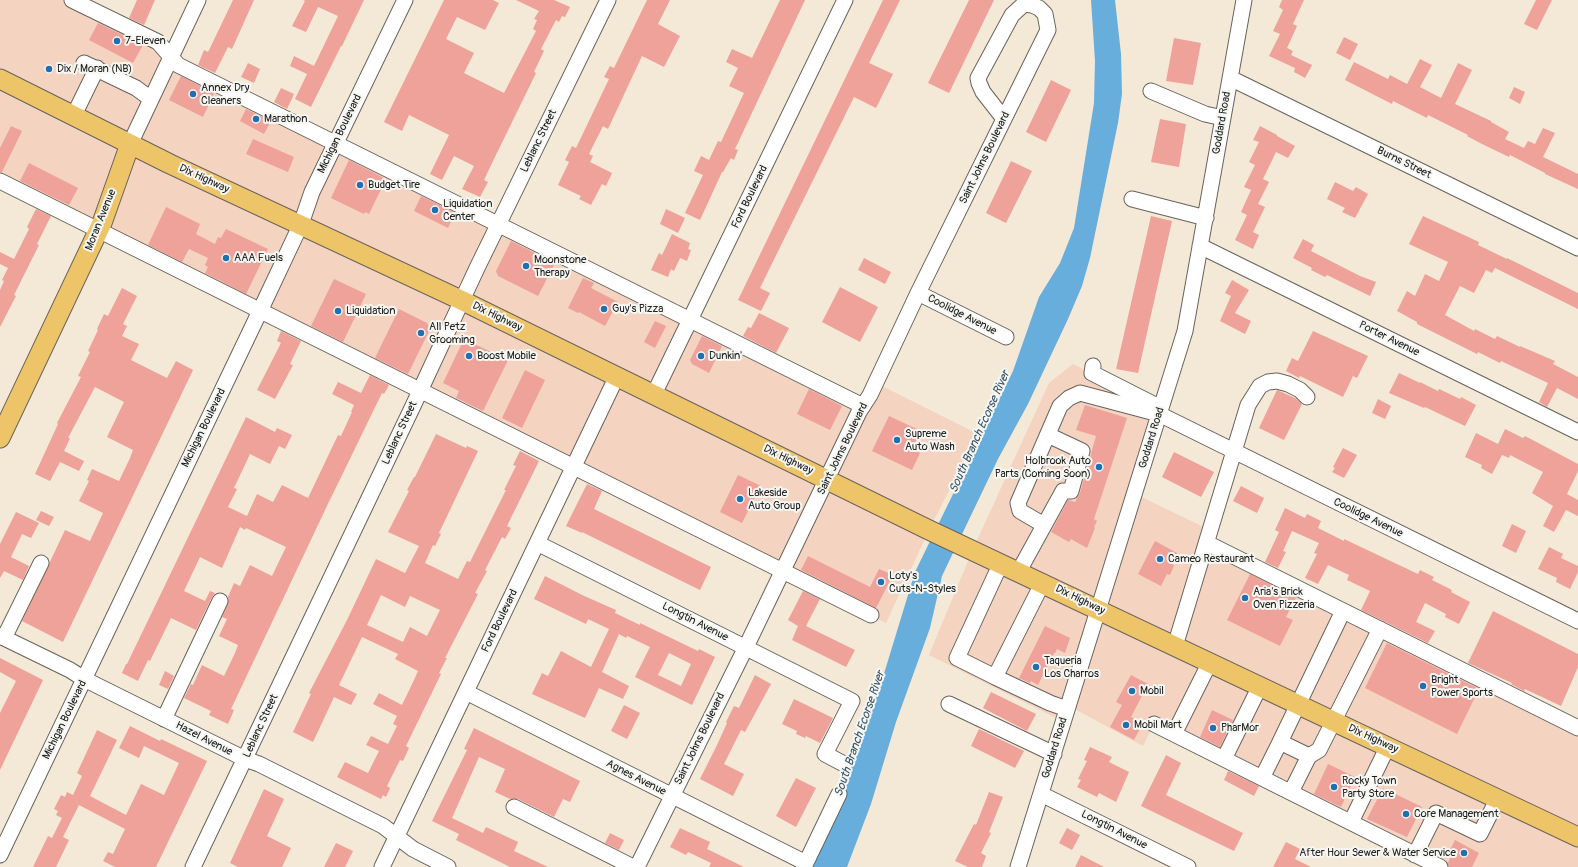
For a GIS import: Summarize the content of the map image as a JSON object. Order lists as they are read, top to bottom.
{
  "streets": {
    "main road": ["Dix Highway", "Moran Avenue"],
    "street": [
      "Goddard Road",
      "Michigan Boulevard",
      "Leblanc Street",
      "Saint Johns Boulevard",
      "Burns Street",
      "Ford Boulevard",
      "Coolidge Avenue",
      "Porter Avenue",
      "Longtin Avenue",
      "Hazel Avenue",
      "Agnes Avenue"
    ]
  },
  "crossings": [
    ["Goddard Road", "Burns Street"],
    ["Goddard Road", "Dix Highway"],
    ["Goddard Road", "Coolidge Avenue"],
    ["Goddard Road", "Porter Avenue"],
    ["Goddard Road", "Longtin Avenue"],
    ["Michigan Boulevard", "Dix Highway"],
    ["Michigan Boulevard", "Hazel Avenue"],
    ["Leblanc Street", "Dix Highway"],
    ["Leblanc Street", "Hazel Avenue"],
    ["Saint Johns Boulevard", "Dix Highway"],
    ["Saint Johns Boulevard", "Coolidge Avenue"],
    ["Saint Johns Boulevard", "Longtin Avenue"],
    ["Saint Johns Boulevard", "Agnes Avenue"],
    ["Dix Highway", "Ford Boulevard"],
    ["Dix Highway", "Moran Avenue"],
    ["Ford Boulevard", "Longtin Avenue"],
    ["Ford Boulevard", "Hazel Avenue"],
    ["Ford Boulevard", "Agnes Avenue"]
  ],
  "water": ["South Branch Ecorse River"],
  "places": [
    "7-Eleven",
    "Dix / Moran (NB)",
    "Annex Dry Cleaners",
    "Marathon",
    "Budget Tire",
    "Liquidation Center",
    "AAA Fuels",
    "Moonstone Therapy",
    "Guy's Pizza",
    "Liquidation",
    "All Petz Grooming",
    "Boost Mobile",
    "Dunkin'",
    "Supreme Auto Wash",
    "Holbrook Auto Parts (Coming Soon)",
    "Lakeside Auto Group",
    "Cameo Restaurant",
    "Loty's Cuts-N-Styles",
    "Aria's Brick Oven Pizzeria",
    "Taqueria Los Charros",
    "Bright Power Sports",
    "Mobil",
    "Mobil Mart",
    "PharMor",
    "Rocky Town Party Store",
    "Core Management",
    "After Hour Sewer & Water Service"
  ]
}
